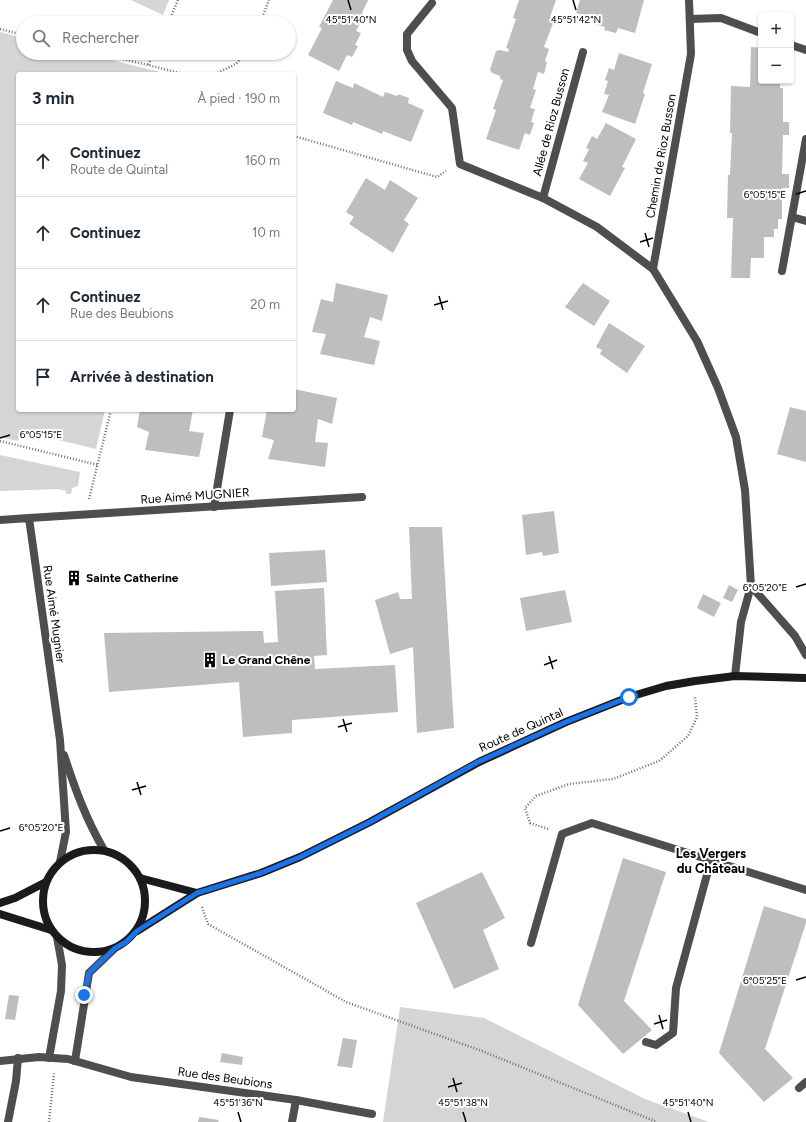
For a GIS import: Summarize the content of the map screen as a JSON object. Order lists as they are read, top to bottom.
{
  "streets": {
    "street": [
      "Allée de Rioz Busson",
      "Chemin de Rioz Busson",
      "Rue Aimé MUGNIER",
      "Rue Aimé Mugnier",
      "Route de Quintal",
      "Rue des Beubions"
    ]
  },
  "crossings": [
    ["Allée de Rioz Busson", "Chemin de Rioz Busson"],
    ["Rue Aimé MUGNIER", "Rue Aimé Mugnier"],
    ["Rue Aimé Mugnier", "Route de Quintal"]
  ],
  "districts": ["Les Vergers du Château"],
  "places": {
    "building": ["Sainte Catherine", "Le Grand Chêne"]
  },
  "page": {
    "map_buttons": ["+", "−"],
    "search": "Rechercher",
    "heading": ["3 min", "À pied · 190 m"],
    "list": [
      ["Continuez", "Route de Quintal", "160 m"],
      ["Continuez", "10 m"],
      ["Continuez", "Rue des Beubions", "20 m"],
      "Arrivée à destination"
    ]
  },
  "coordinates": [
    "45°51'40\"N",
    "45°51'42\"N",
    "6°05'15\"E",
    "6°05'20\"E",
    "6°05'25\"E",
    "45°51'36\"N",
    "45°51'38\"N"
  ]
}
